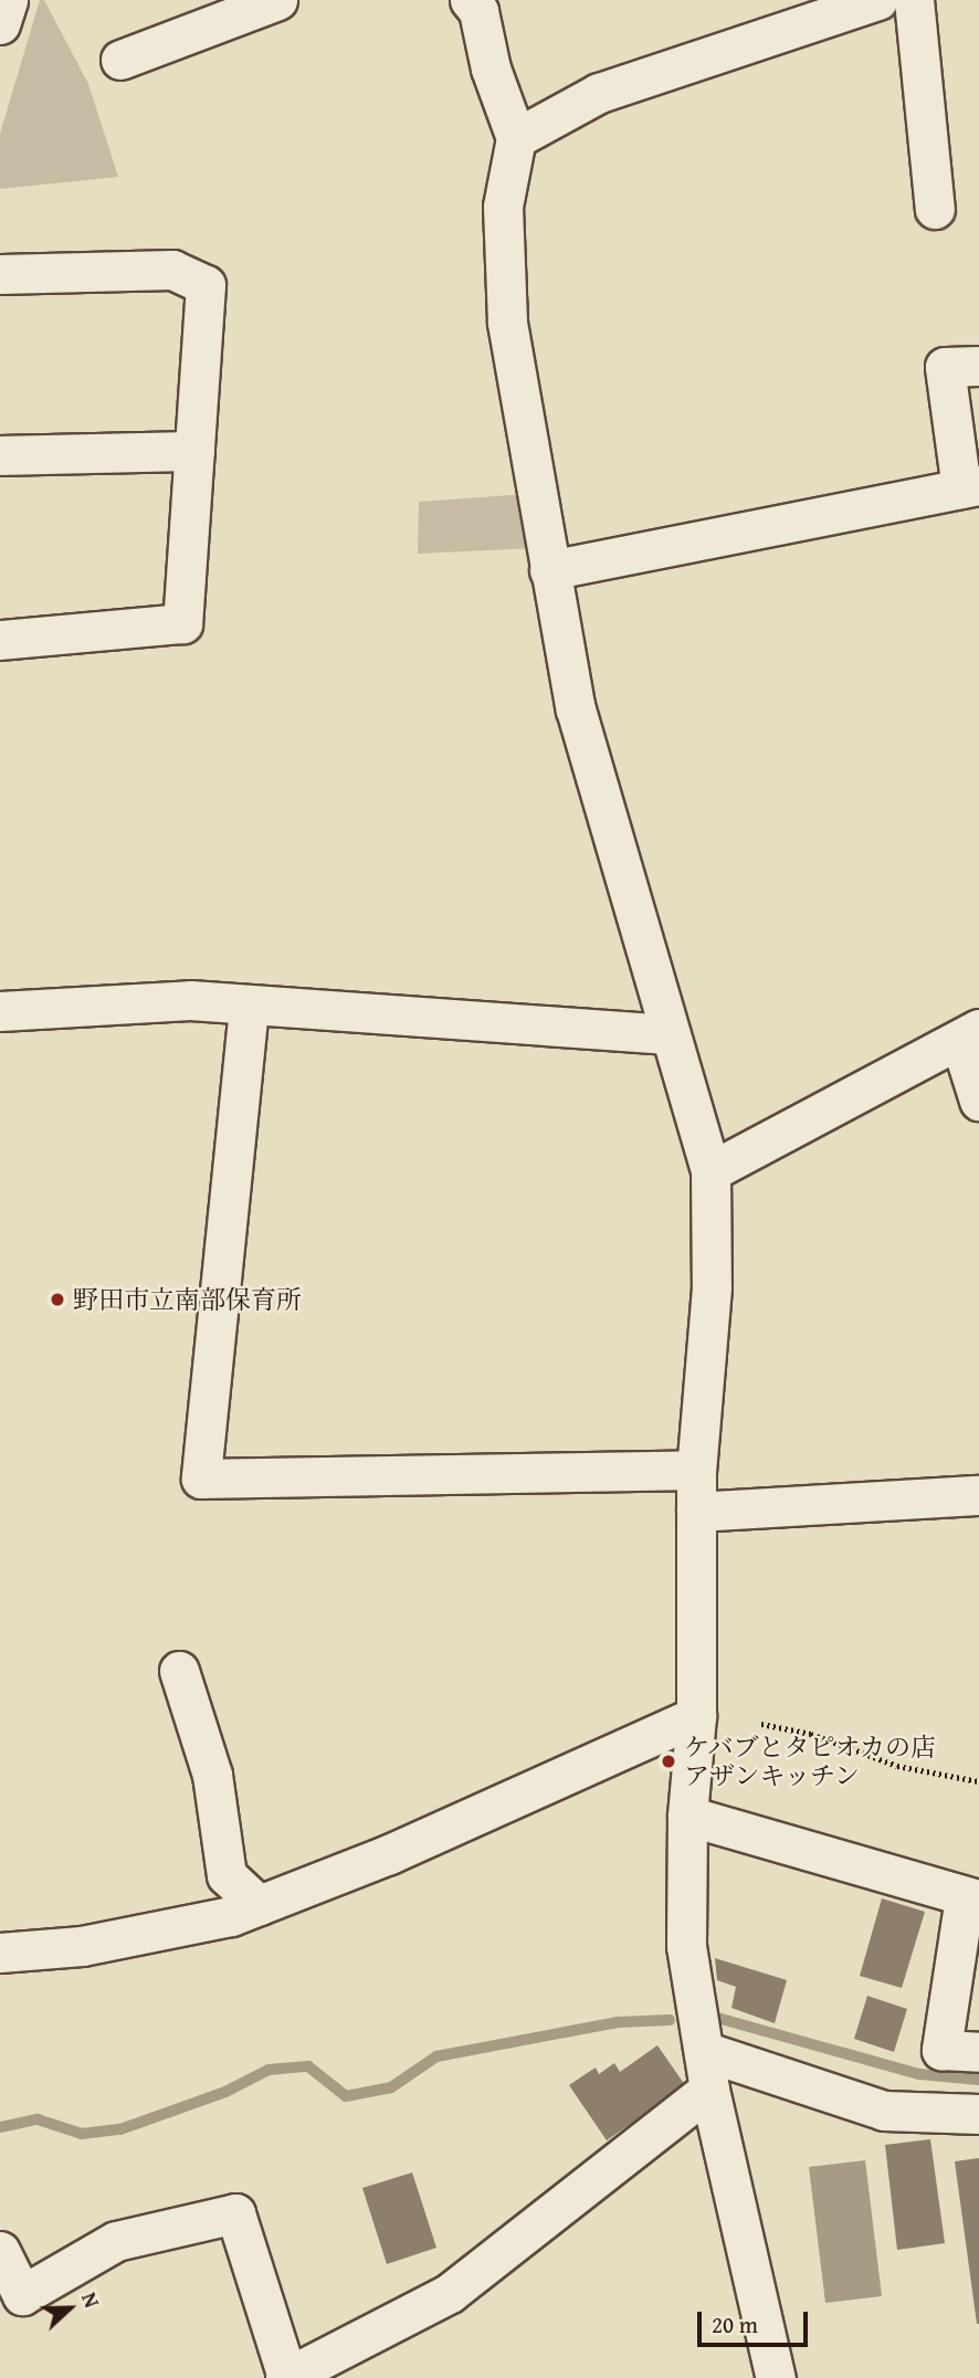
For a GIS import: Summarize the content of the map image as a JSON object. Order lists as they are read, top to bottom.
{
  "places": ["野田市立南部保育所", "ケバブとタピオカの店 アザンキッチン"],
  "scale_bar": "20 m",
  "north": "right"
}
